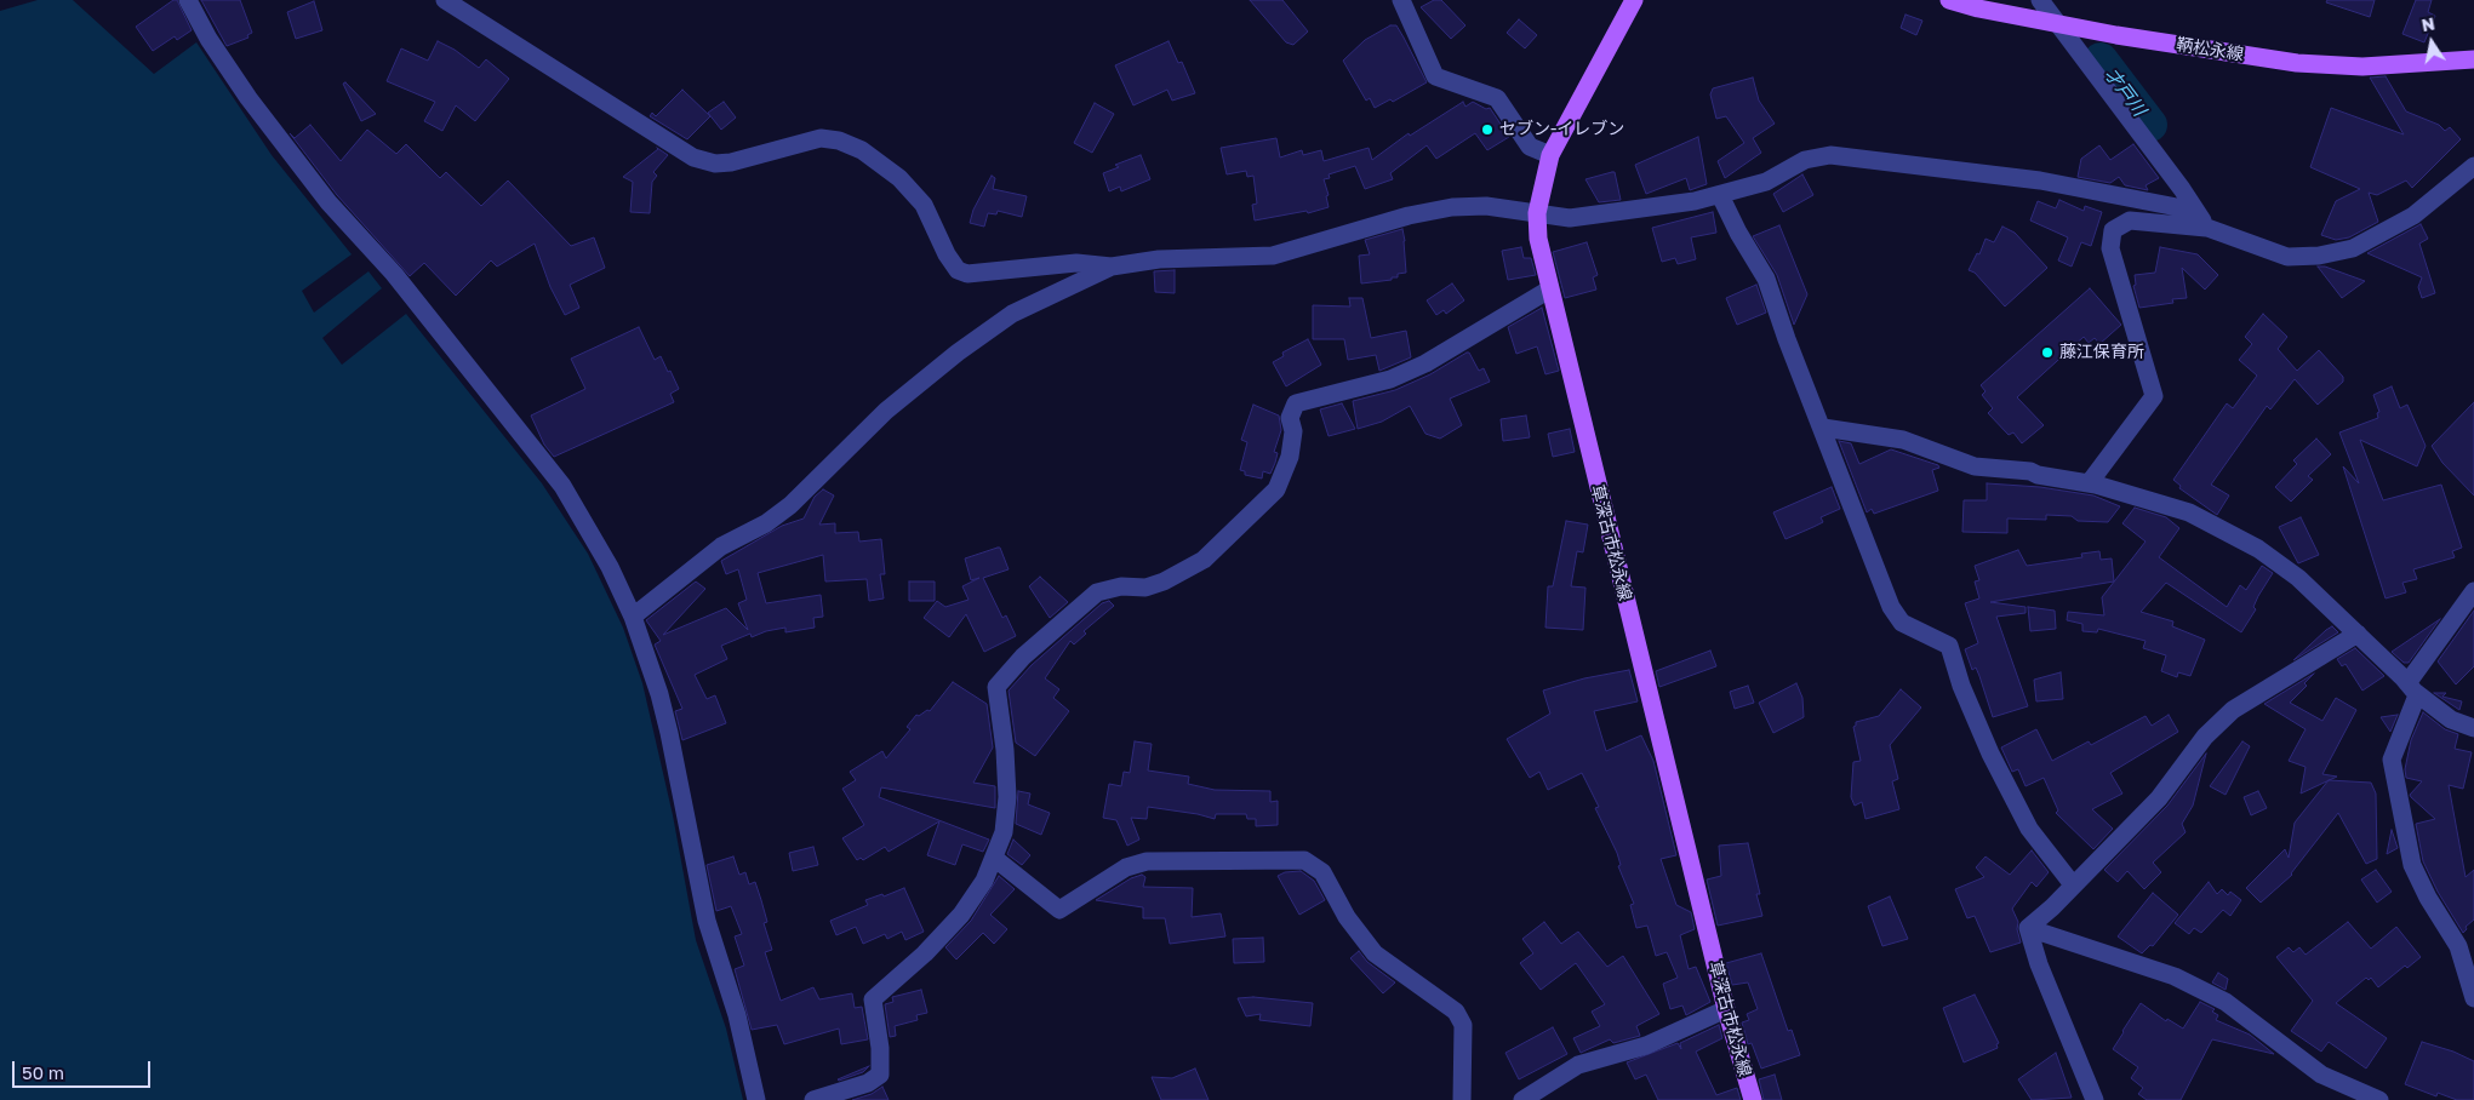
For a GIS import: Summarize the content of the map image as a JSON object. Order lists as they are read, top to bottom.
{
  "streets": {
    "main road": ["鞆松永線", "草深古市松永線"]
  },
  "water": ["才戸川"],
  "places": ["セブン-イレブン", "藤江保育所"],
  "scale_bar": "50 m",
  "north": "top"
}
